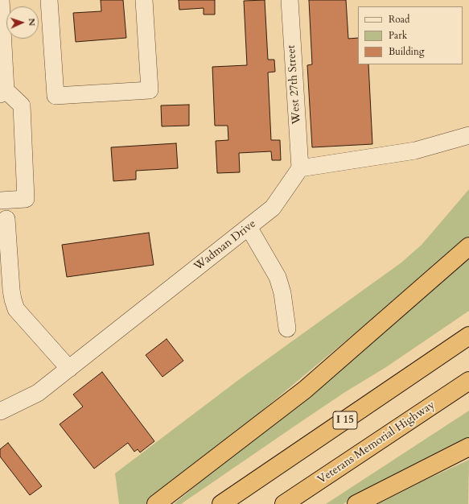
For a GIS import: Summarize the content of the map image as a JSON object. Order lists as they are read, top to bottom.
{
  "streets": {
    "highway": ["I 15", "Veterans Memorial Highway"],
    "street": ["West 27th Street", "Wadman Drive"]
  },
  "crossings": [
    ["West 27th Street", "Wadman Drive"]
  ],
  "legend": ["Road", "Park", "Building"],
  "north": "right"
}
